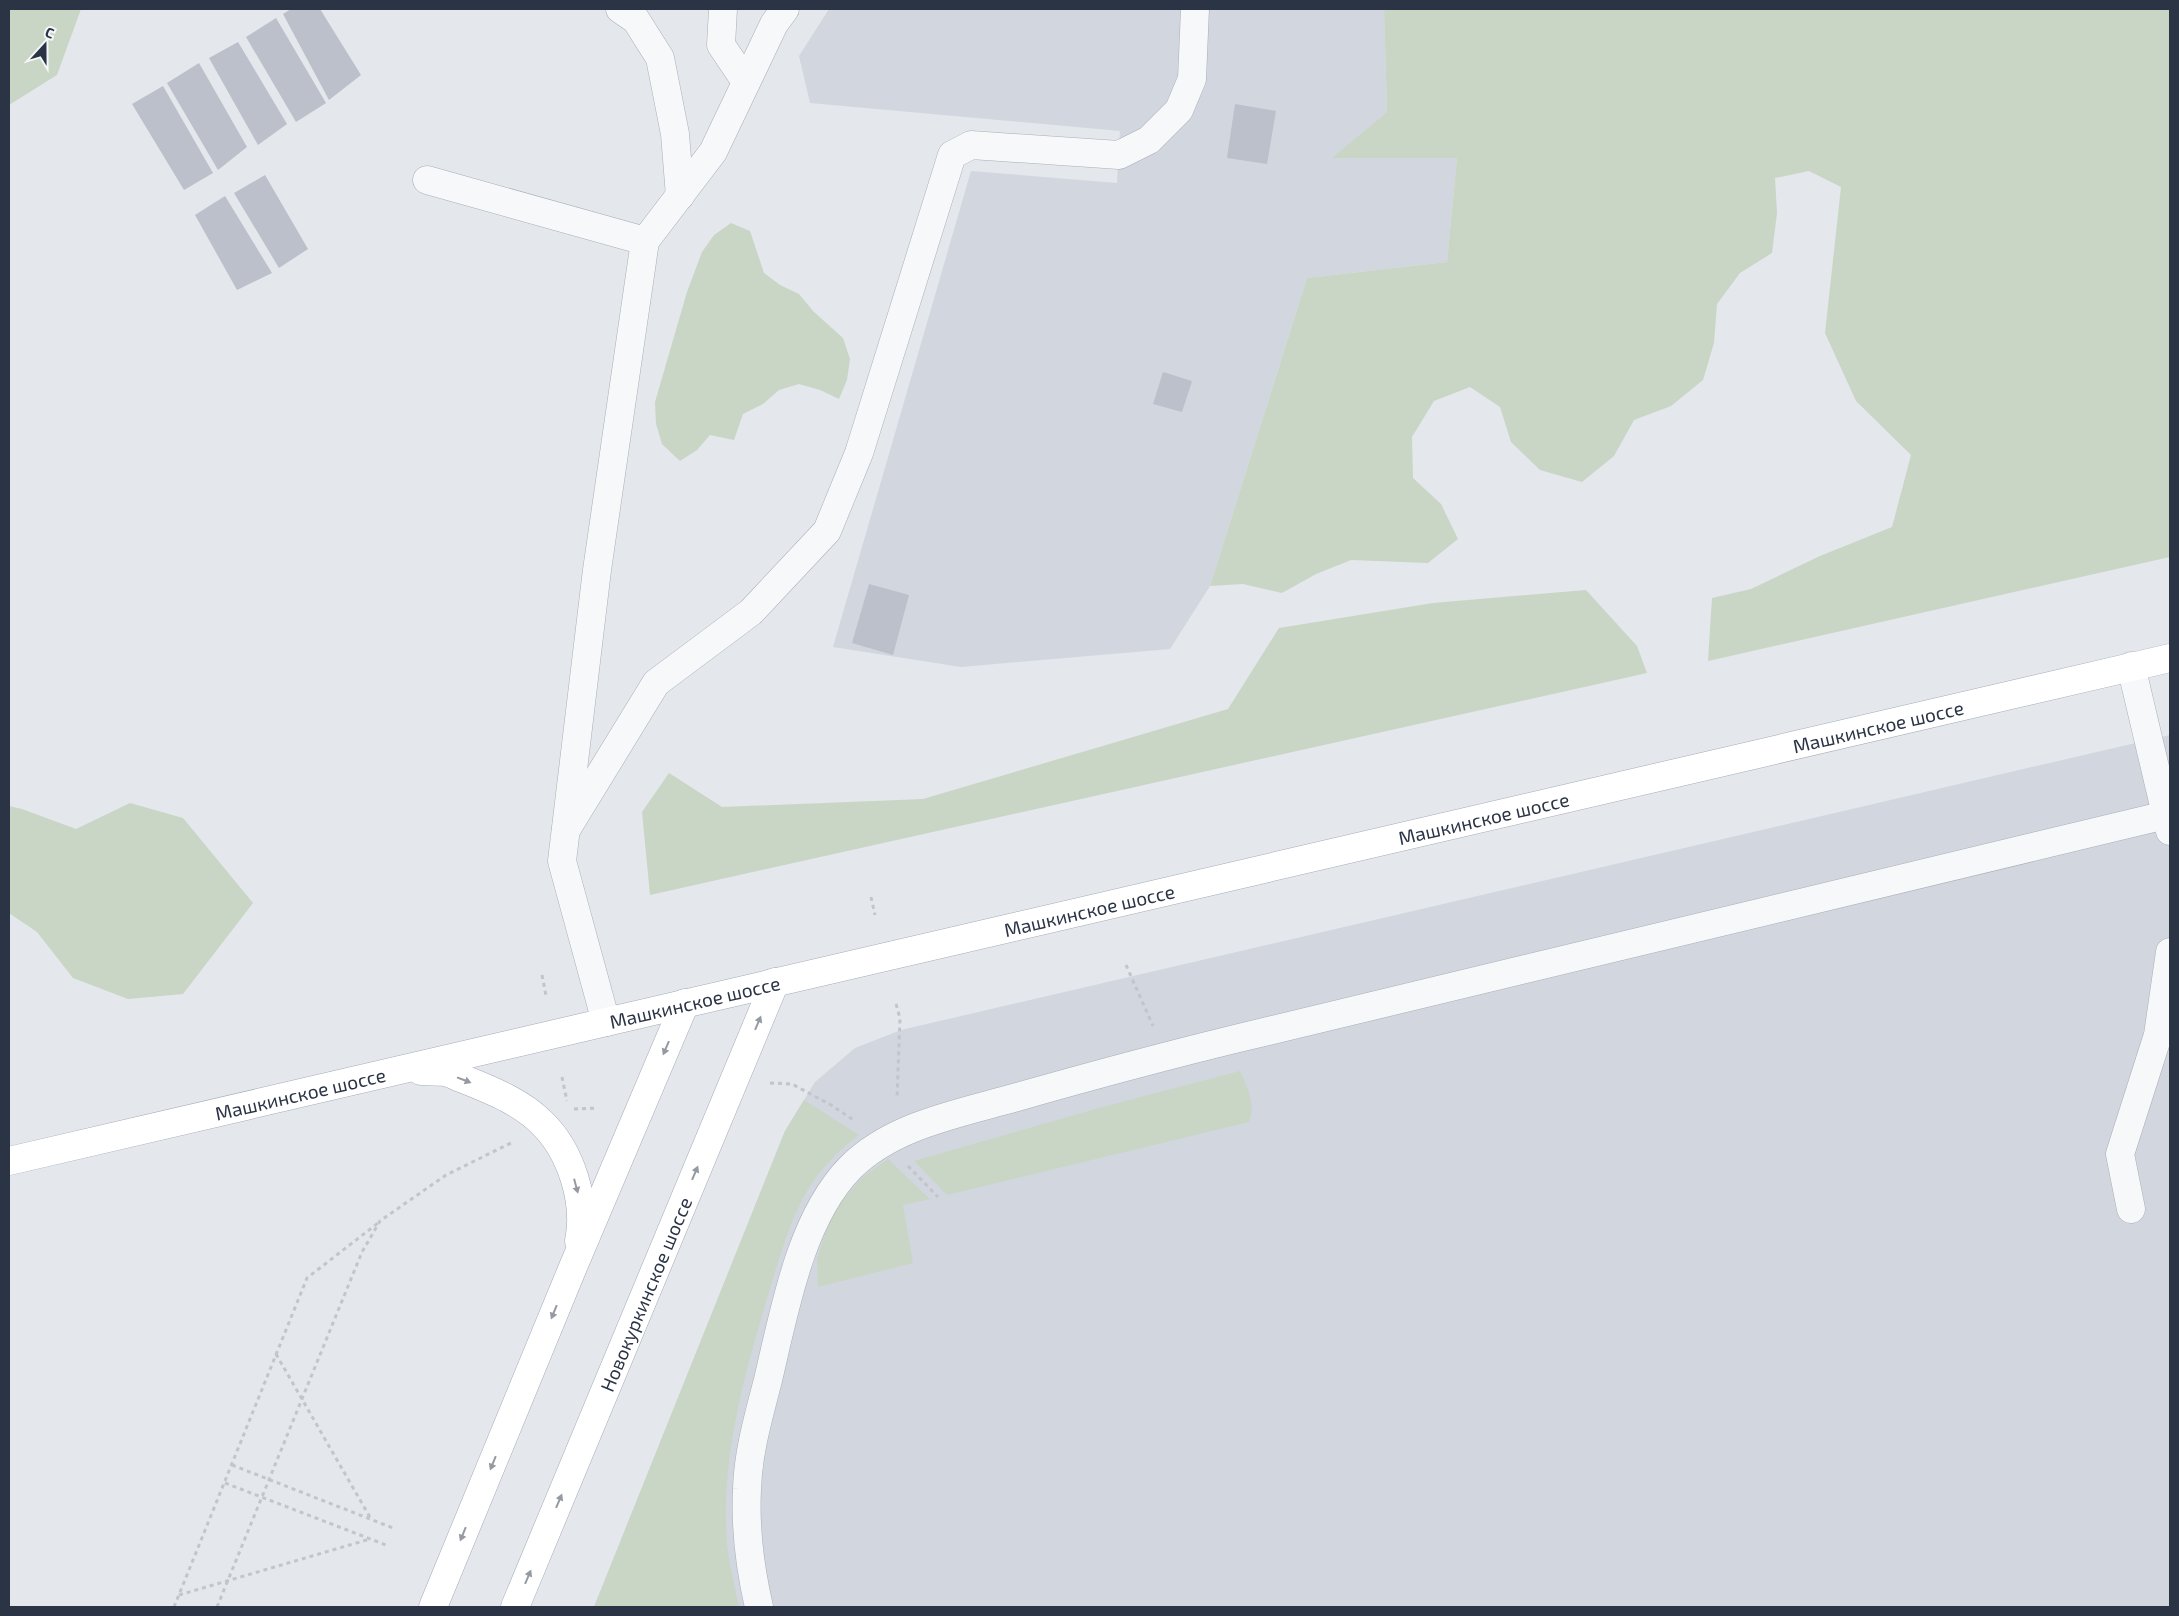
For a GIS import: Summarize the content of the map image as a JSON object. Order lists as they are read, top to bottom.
{
  "streets": {
    "main road": ["Машкинское шоссе", "Новокуркинское шоссе"]
  },
  "crossings": [
    ["Машкинское шоссе", "Новокуркинское шоссе"]
  ],
  "north": "top"
}
